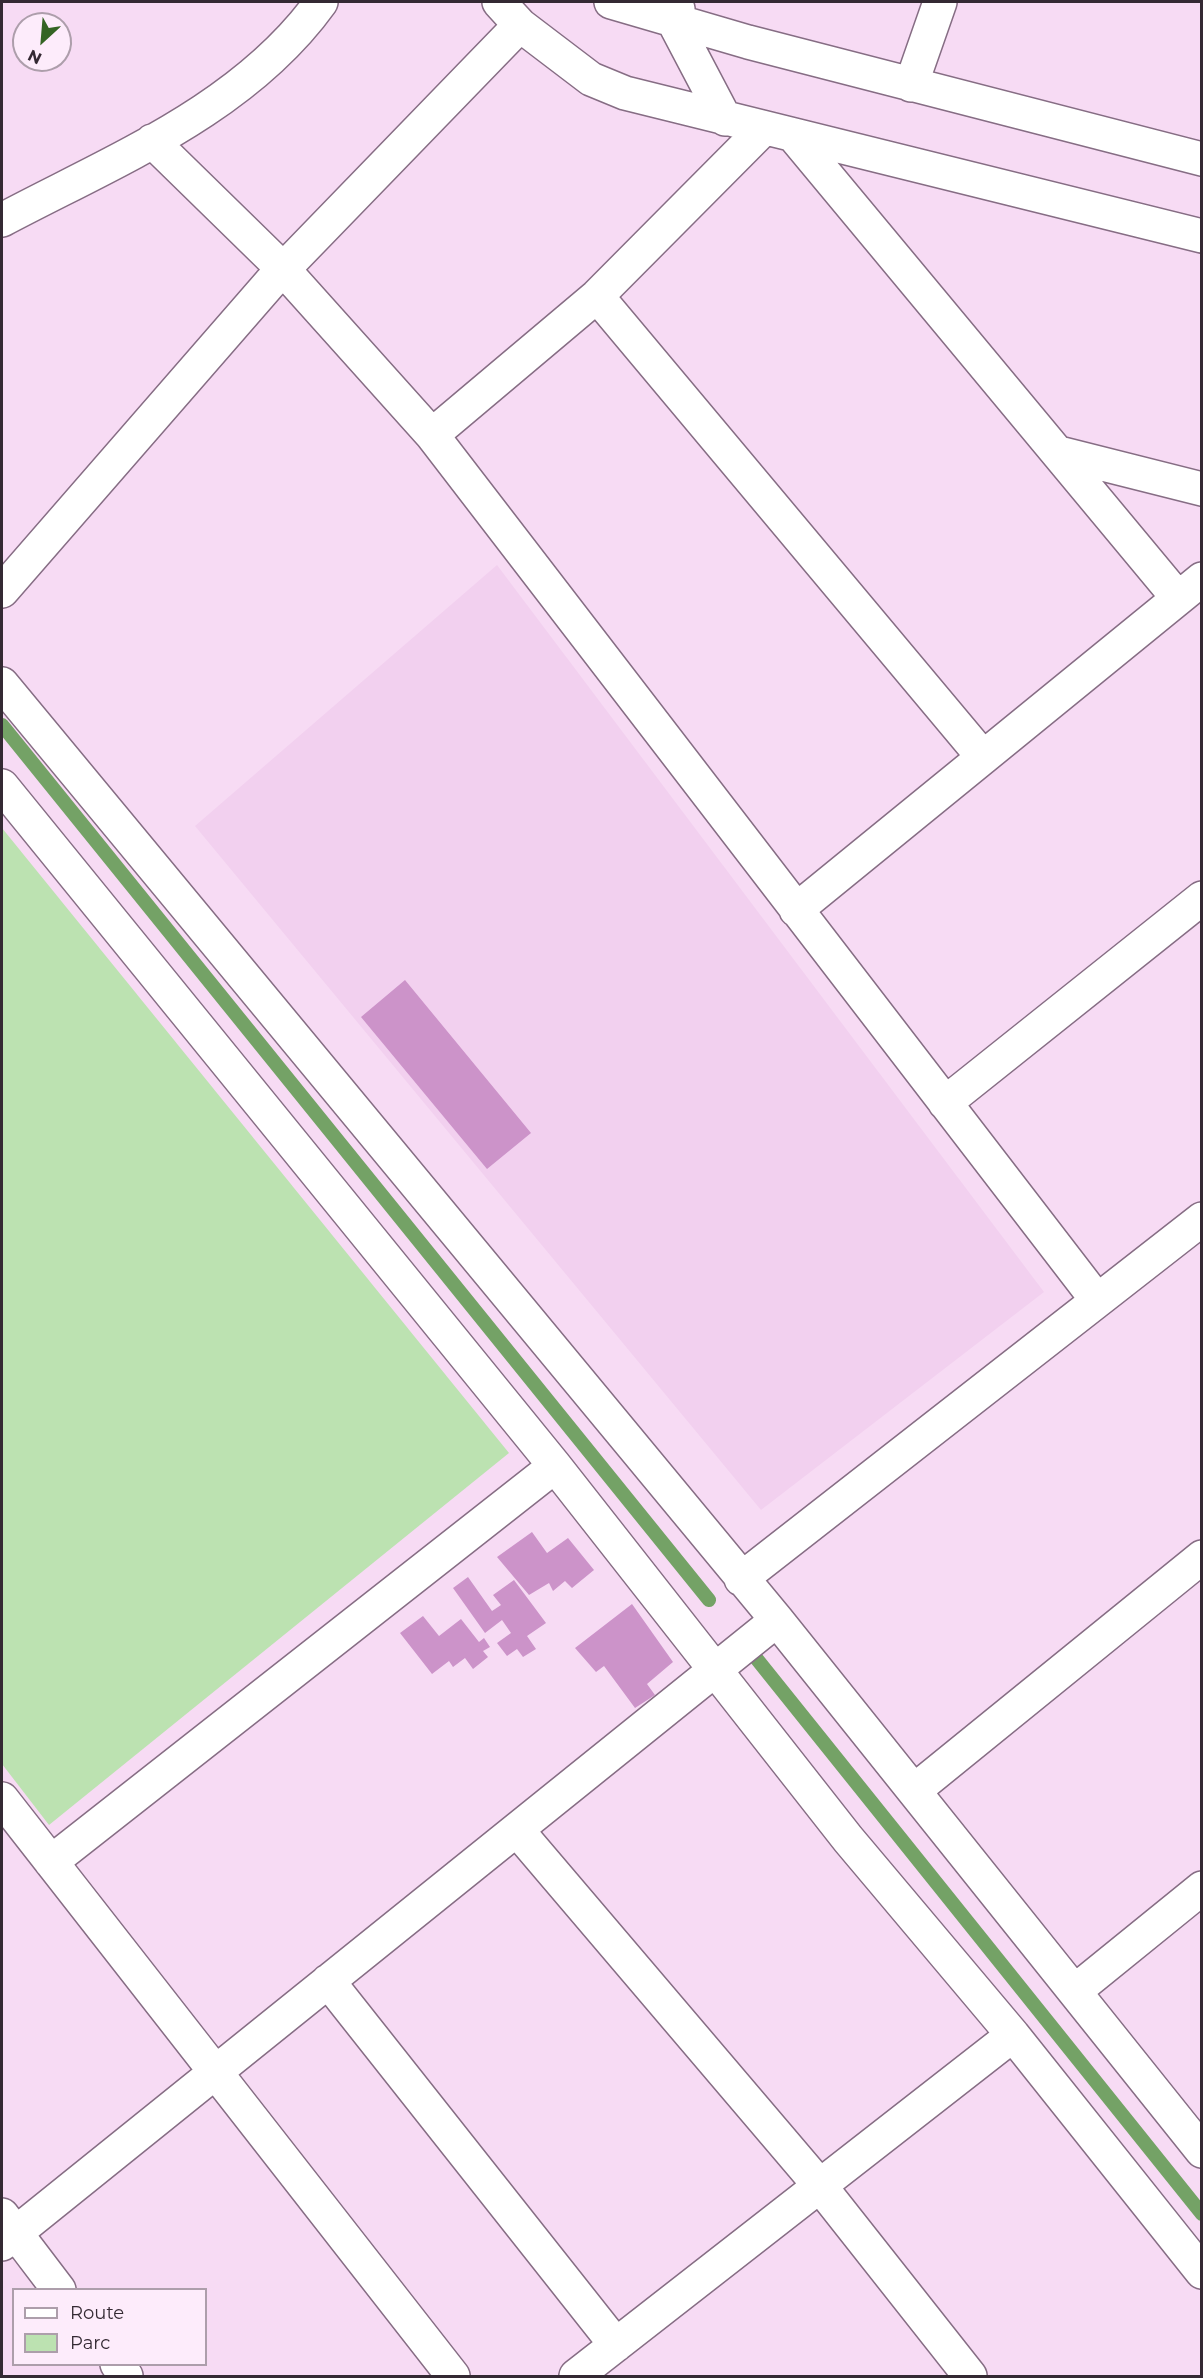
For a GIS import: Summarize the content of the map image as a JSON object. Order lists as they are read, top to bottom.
{
  "legend": ["Route", "Parc"],
  "north": "bottom left"
}
